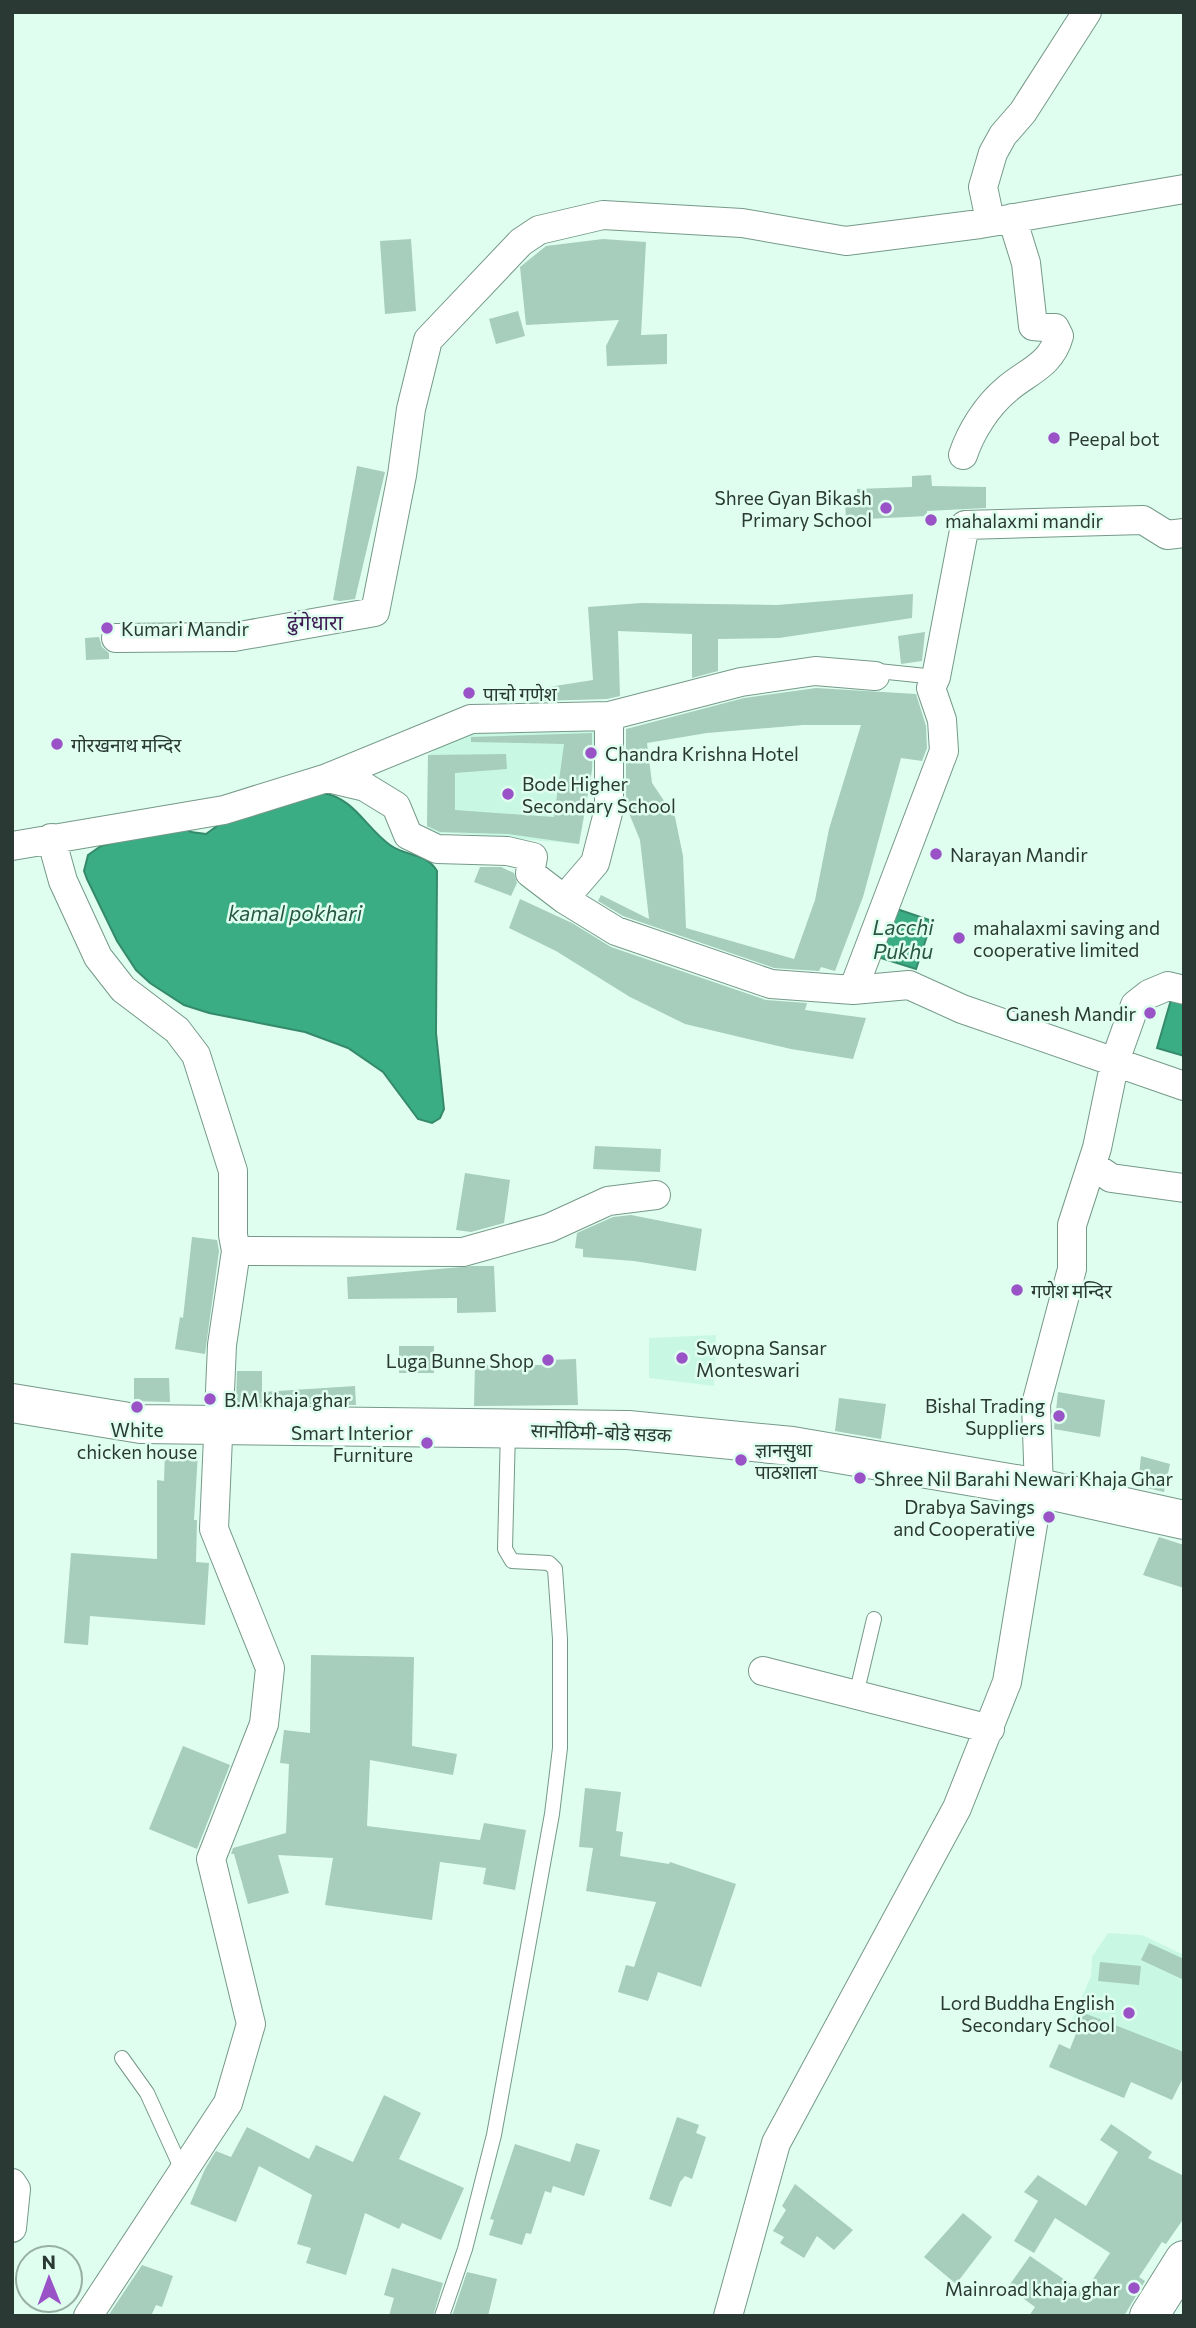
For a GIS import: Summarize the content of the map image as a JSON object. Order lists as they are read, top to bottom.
{
  "streets": {
    "main road": ["सानोठिमी-बोडे सडक"]
  },
  "districts": ["ढुंगेधारा"],
  "water": ["kamal pokhari", "Lacchi Pukhu"],
  "places": [
    "Peepal bot",
    "Shree Gyan Bikash Primary School",
    "mahalaxmi mandir",
    "Kumari Mandir",
    "पाचो गणेश",
    "गोरखनाथ मन्दिर",
    "Chandra Krishna Hotel",
    "Bode Higher Secondary School",
    "Narayan Mandir",
    "mahalaxmi saving and cooperative limited",
    "Ganesh Mandir",
    "गणेश मन्दिर",
    "Swopna Sansar Monteswari",
    "Luga Bunne Shop",
    "B.M khaja ghar",
    "White chicken house",
    "Bishal Trading Suppliers",
    "Smart Interior Furniture",
    "ज्ञानसुधा पाठशाला",
    "Shree Nil Barahi Newari Khaja Ghar",
    "Drabya Savings and Cooperative",
    "Lord Buddha English Secondary School",
    "Mainroad khaja ghar"
  ],
  "north": "top"
}
